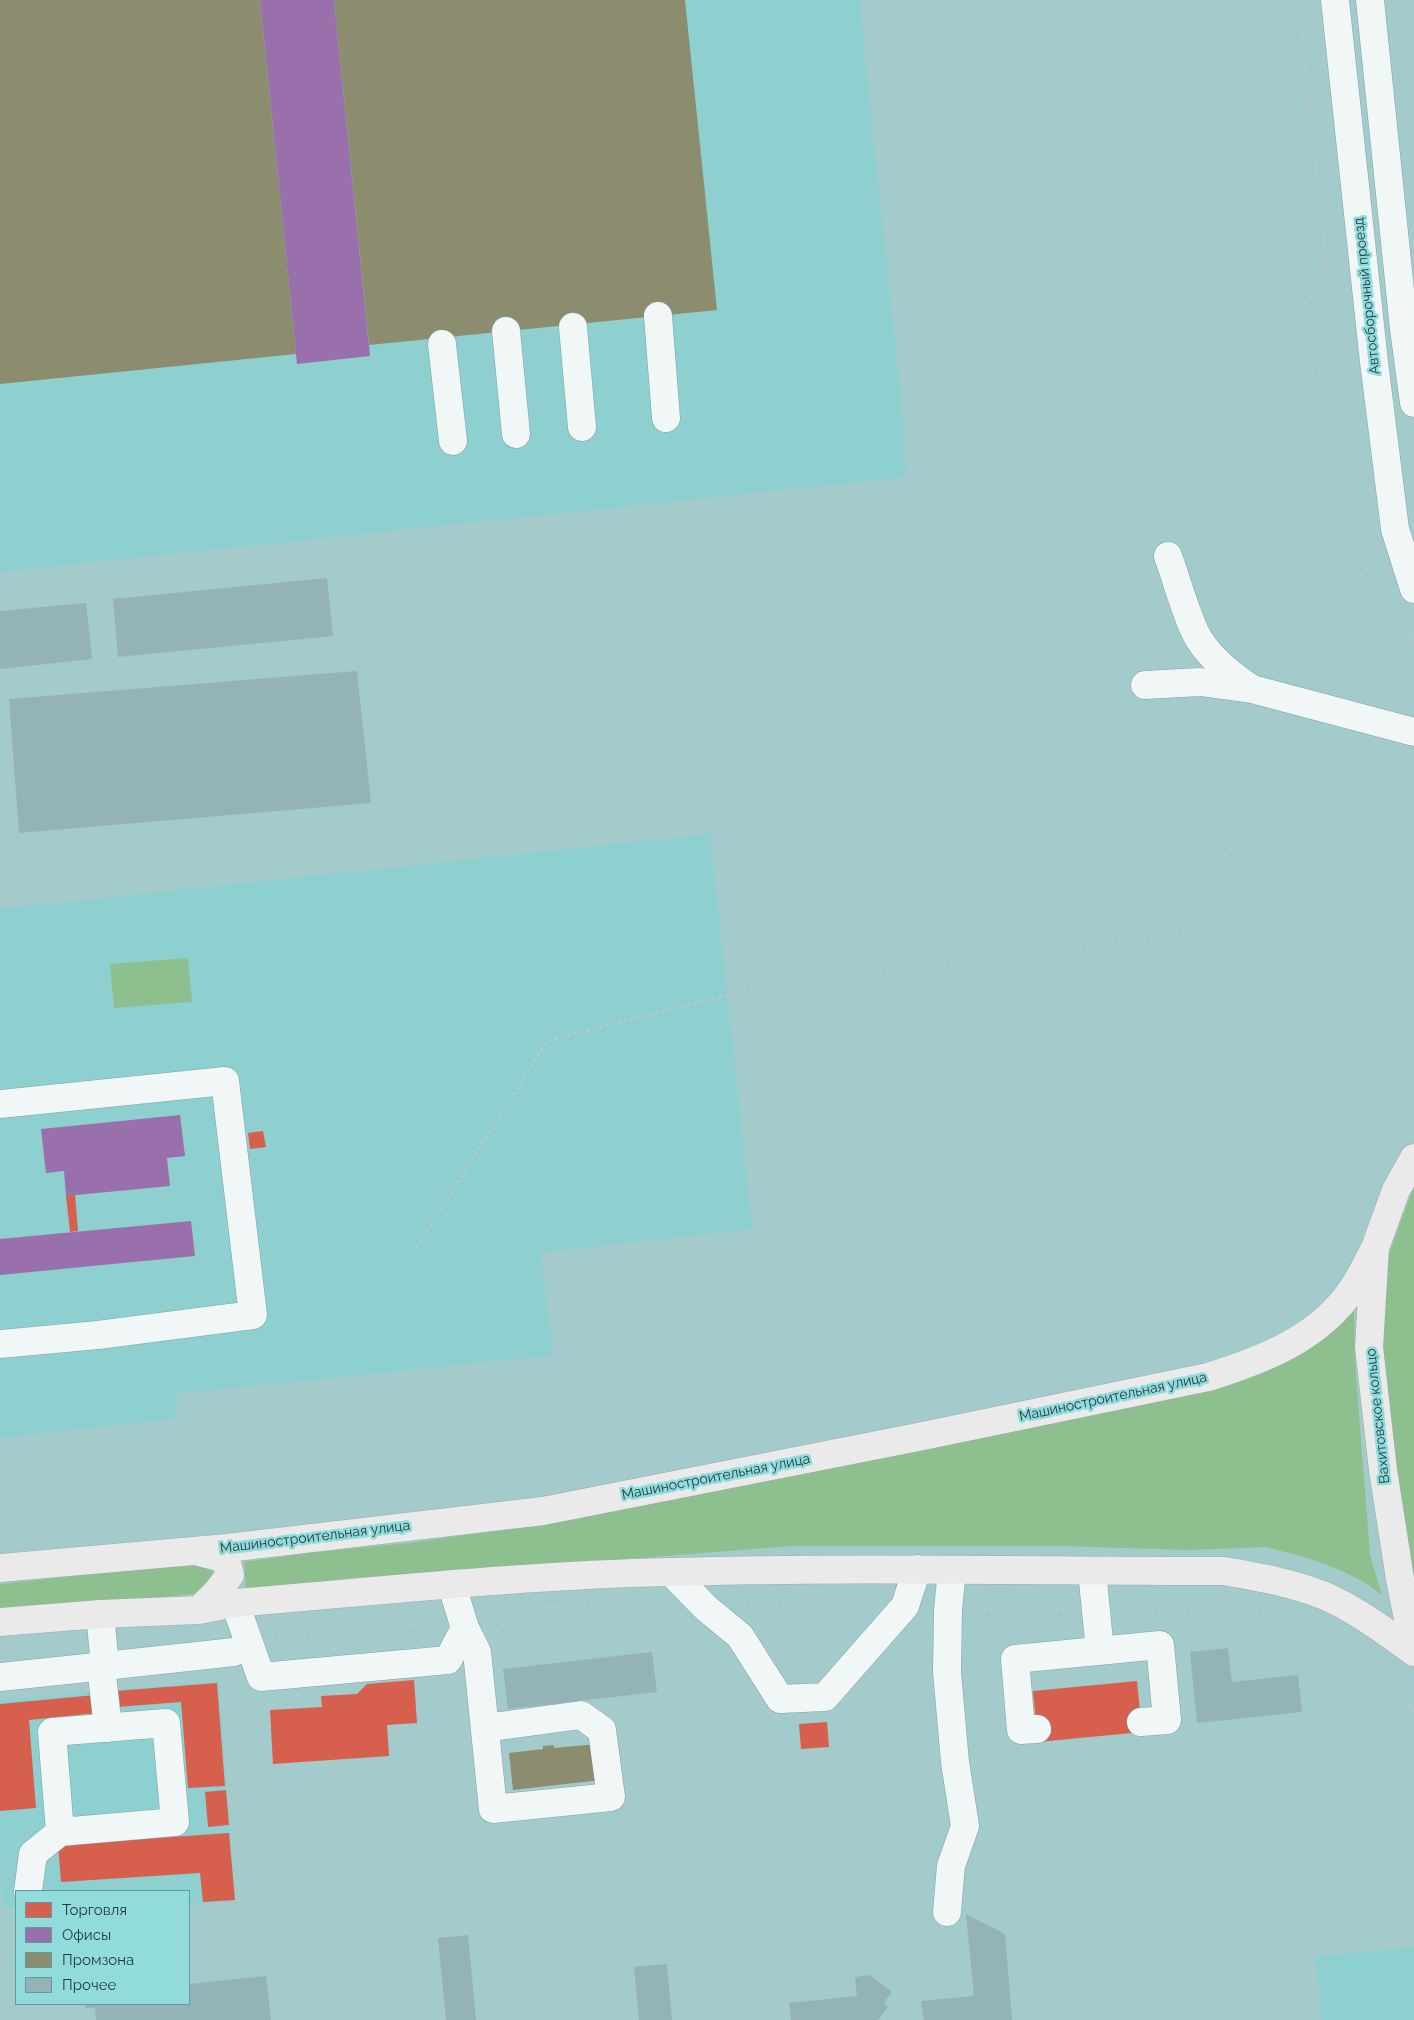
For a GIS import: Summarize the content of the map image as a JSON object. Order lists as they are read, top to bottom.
{
  "streets": {
    "main road": ["Машиностроительная улица", "Вахитовское кольцо"],
    "street": ["Автосборочный проезд"]
  },
  "crossings": [
    ["Машиностроительная улица", "Вахитовское кольцо"]
  ],
  "legend": [
    "Торговля",
    "Офисы",
    "Промзона",
    "Прочее"
  ]
}
